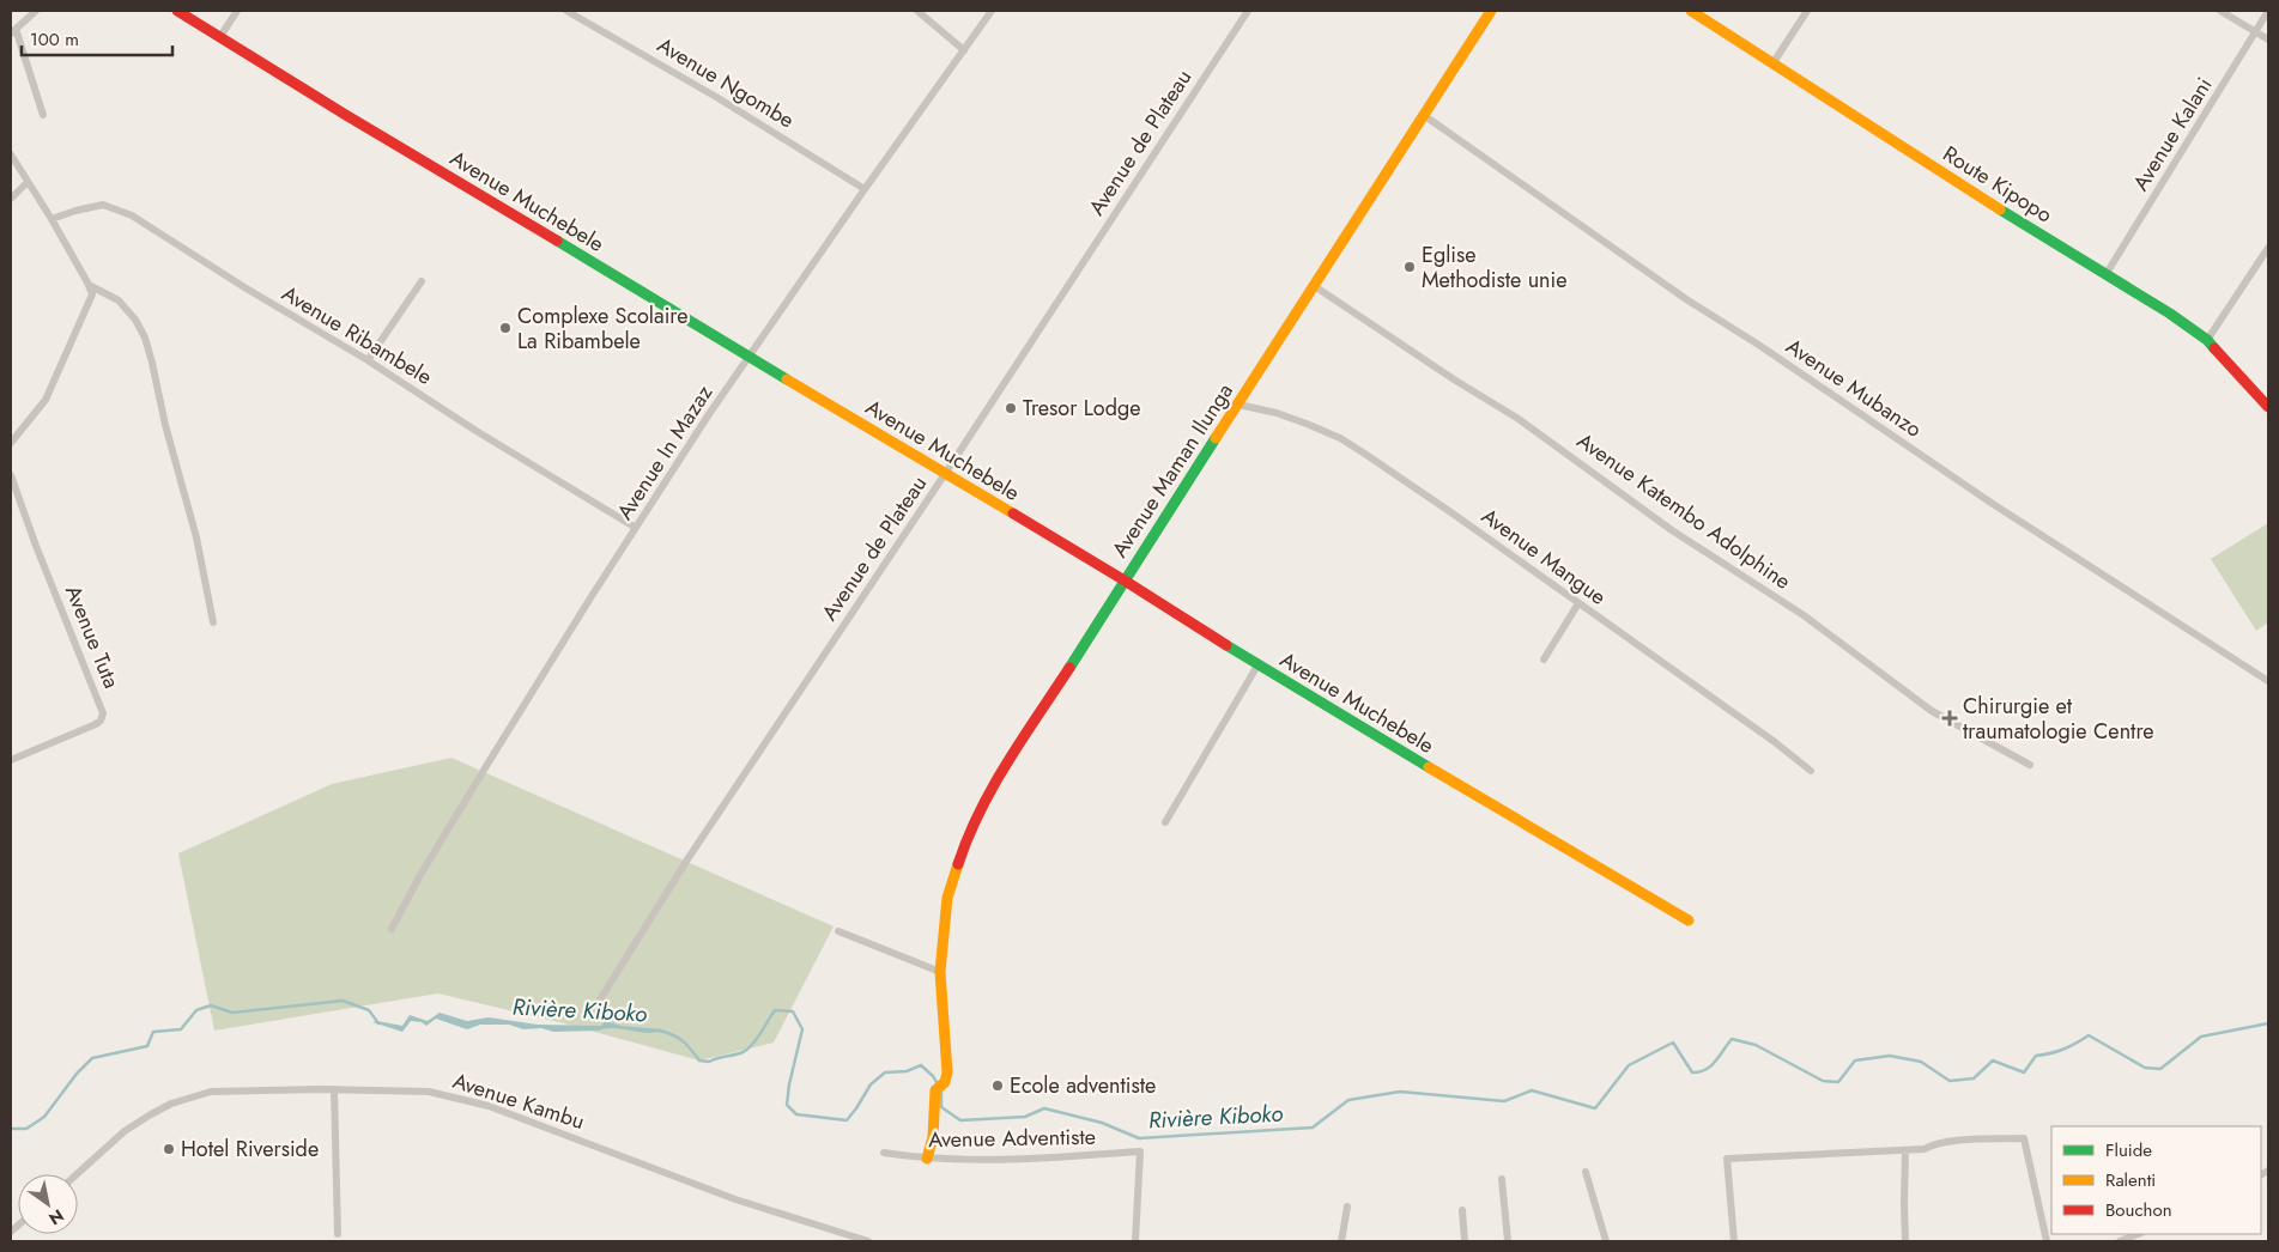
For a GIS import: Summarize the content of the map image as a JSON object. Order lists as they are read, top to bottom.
{
  "streets": {
    "street": [
      "Avenue Ngombe",
      "Avenue Kalani",
      "Avenue de Plateau",
      "Route Kipopo",
      "Avenue Muchebele",
      "Avenue Ribambele",
      "Avenue Mubanzo",
      "Avenue In Mazaz",
      "Avenue Maman Ilunga",
      "Avenue Katembo Adolphine",
      "Avenue Mangue",
      "Avenue Tuta",
      "Avenue Kambu",
      "Avenue Adventiste"
    ]
  },
  "crossings": [
    ["Avenue Ngombe", "Avenue In Mazaz"],
    ["Avenue Kalani", "Route Kipopo"],
    ["Avenue de Plateau", "Avenue Muchebele"],
    ["Avenue Muchebele", "Avenue In Mazaz"],
    ["Avenue Muchebele", "Avenue Maman Ilunga"],
    ["Avenue Ribambele", "Avenue In Mazaz"],
    ["Avenue Mubanzo", "Avenue Maman Ilunga"],
    ["Avenue Maman Ilunga", "Avenue Katembo Adolphine"],
    ["Avenue Maman Ilunga", "Avenue Mangue"],
    ["Avenue Maman Ilunga", "Avenue Adventiste"]
  ],
  "water": ["Rivière Kiboko"],
  "places": {
    "other": [
      "Eglise Methodiste unie",
      "Complexe Scolaire La Ribambele",
      "Tresor Lodge",
      "Ecole adventiste",
      "Hotel Riverside"
    ],
    "health": ["Chirurgie et traumatologie Centre"]
  },
  "legend": ["Fluide", "Ralenti", "Bouchon"],
  "scale_bar": "100 m",
  "north": "bottom right"
}
